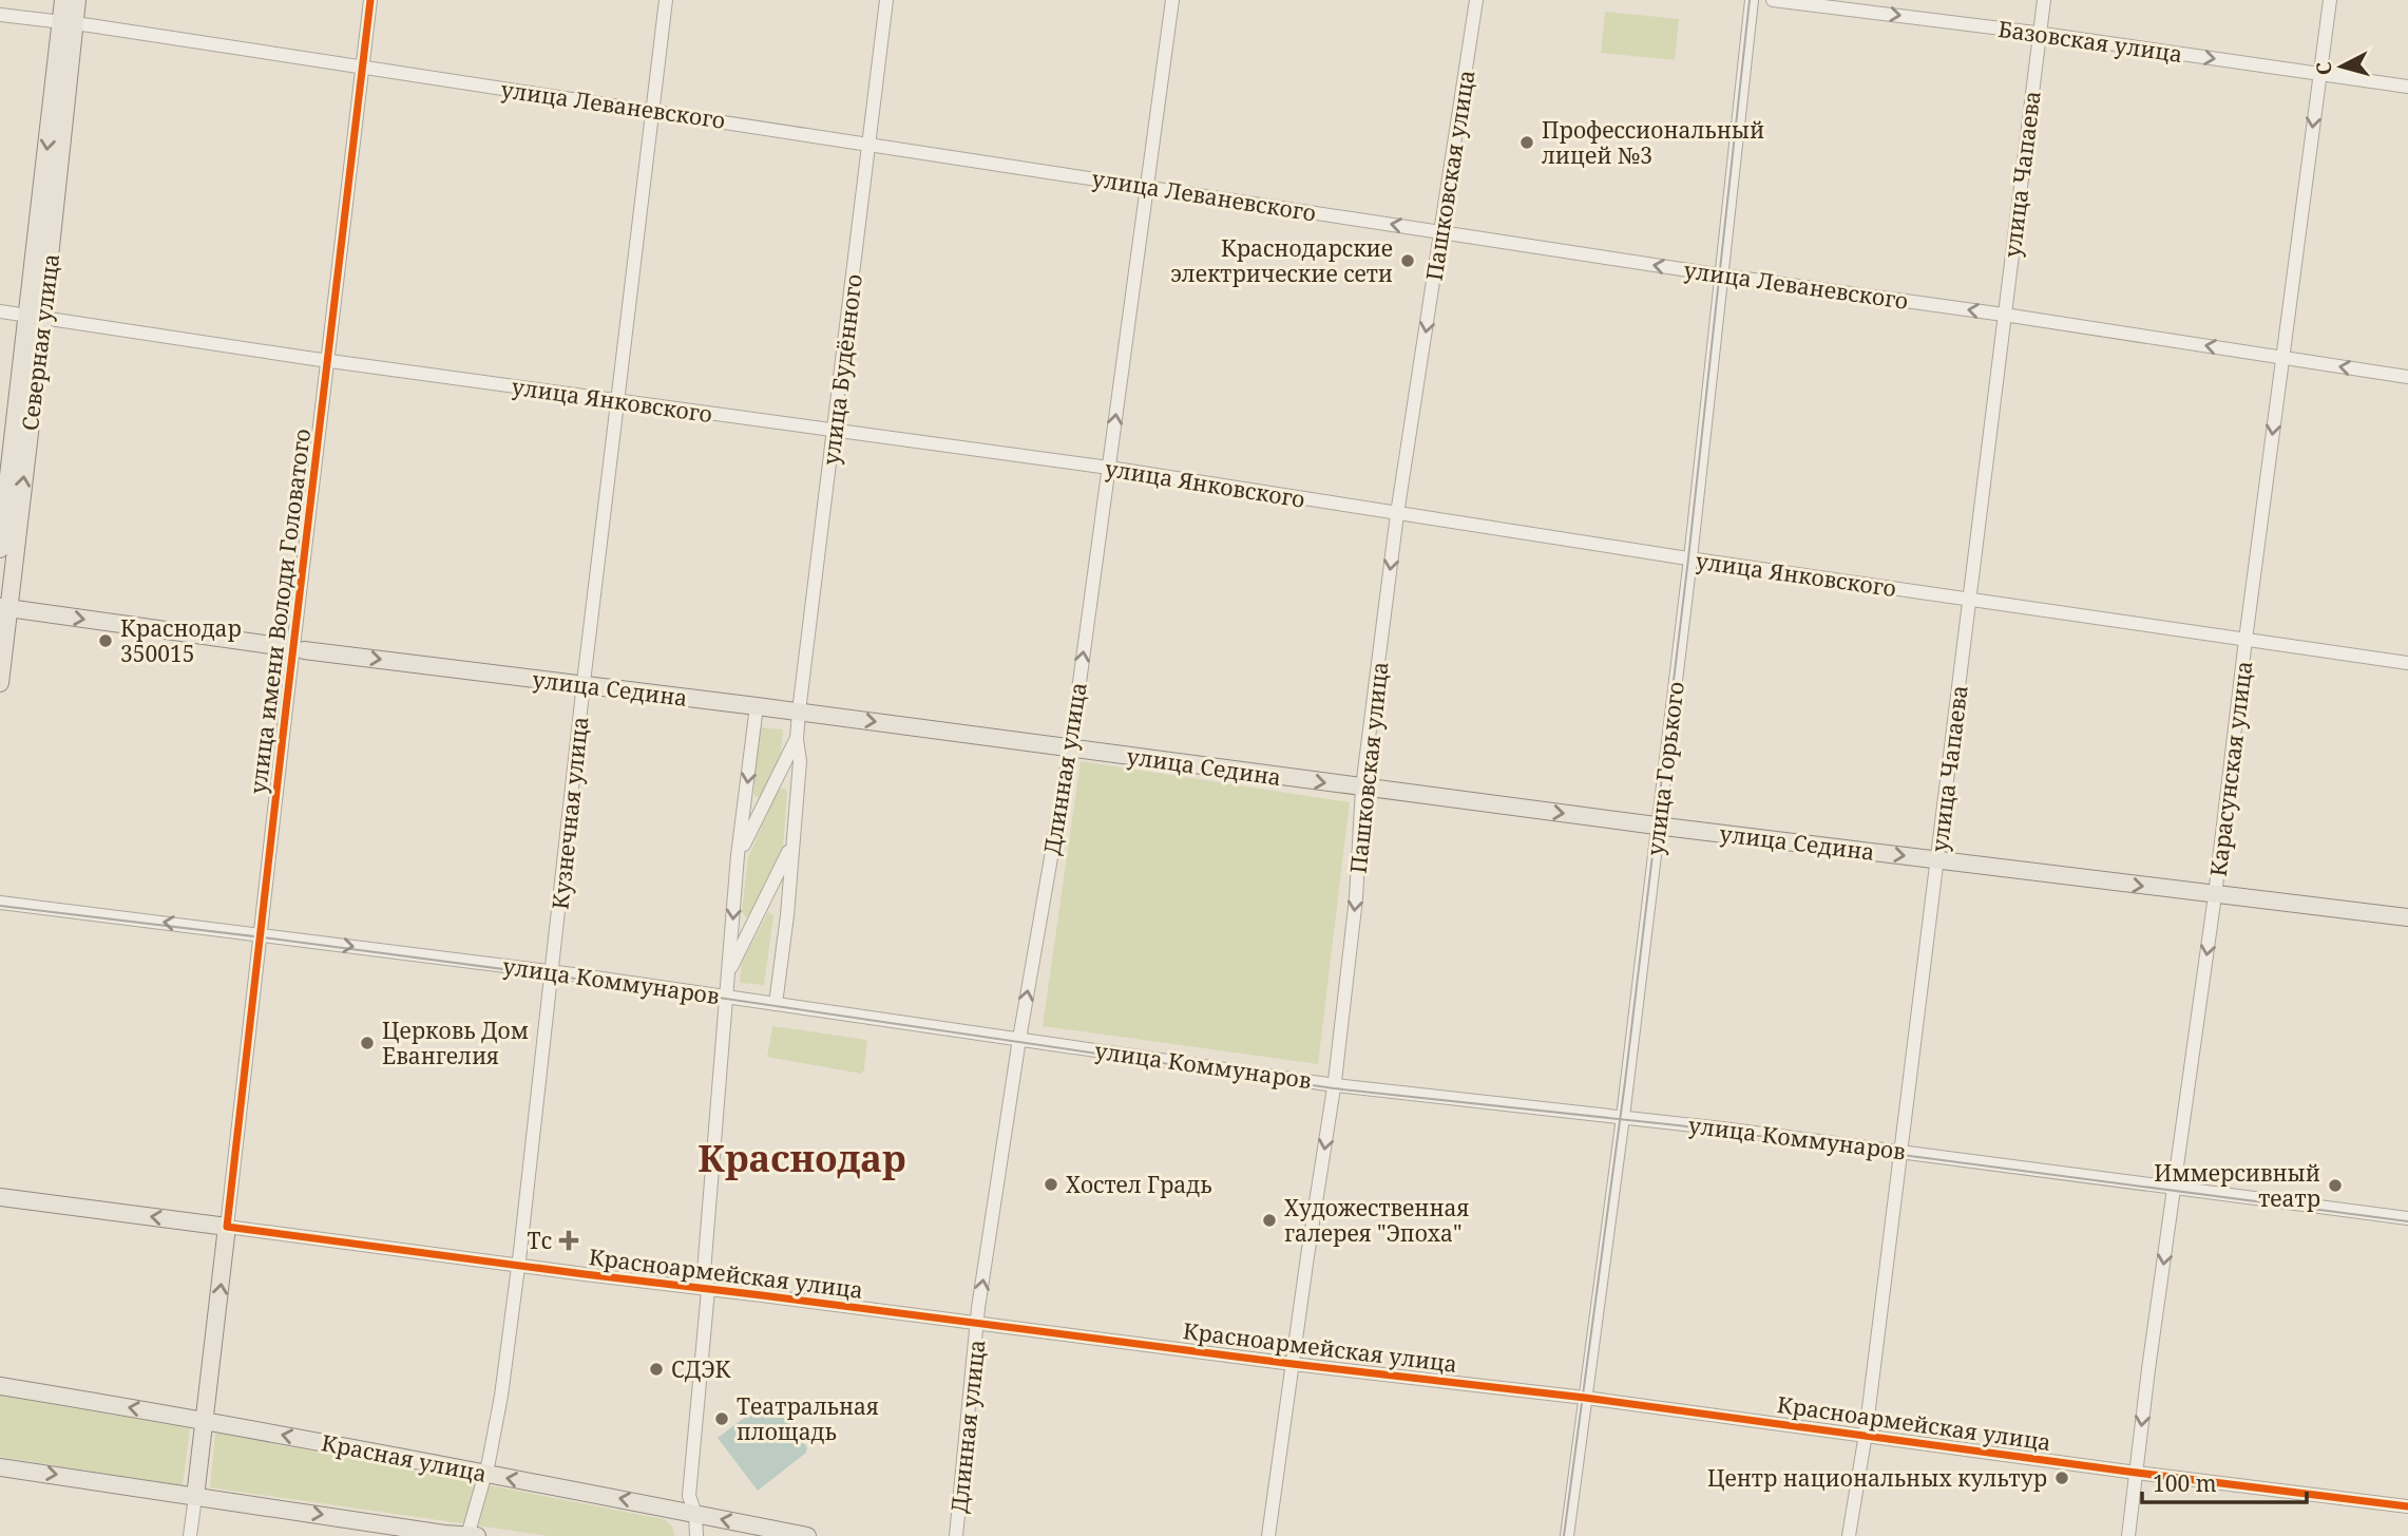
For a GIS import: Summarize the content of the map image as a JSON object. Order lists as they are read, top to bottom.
{
  "streets": {
    "main road": [
      "Северная улица",
      "улица имени Володи Головатого",
      "улица Седина",
      "Красноармейская улица",
      "Красная улица"
    ],
    "street": [
      "Базовская улица",
      "улица Леваневского",
      "улица Чапаева",
      "Пашковская улица",
      "улица Будённого",
      "улица Янковского",
      "Длинная улица",
      "улица Горького",
      "Карасунская улица",
      "Кузнечная улица",
      "улица Коммунаров"
    ]
  },
  "crossings": [
    ["Базовская улица", "улица Чапаева"],
    ["Базовская улица", "Карасунская улица"],
    ["улица Леваневского", "улица Чапаева"],
    ["улица Леваневского", "Пашковская улица"],
    ["улица Леваневского", "Северная улица"],
    ["улица Леваневского", "улица Будённого"],
    ["улица Леваневского", "улица имени Володи Головатого"],
    ["улица Леваневского", "Длинная улица"],
    ["улица Леваневского", "улица Горького"],
    ["улица Леваневского", "Карасунская улица"],
    ["улица Леваневского", "Кузнечная улица"],
    ["улица Чапаева", "улица Янковского"],
    ["улица Чапаева", "улица Седина"],
    ["улица Чапаева", "улица Коммунаров"],
    ["улица Чапаева", "Красноармейская улица"],
    ["Пашковская улица", "улица Янковского"],
    ["Пашковская улица", "улица Седина"],
    ["Пашковская улица", "улица Коммунаров"],
    ["Пашковская улица", "Красноармейская улица"],
    ["Северная улица", "улица Янковского"],
    ["Северная улица", "улица Седина"],
    ["улица Будённого", "улица Янковского"],
    ["улица Будённого", "улица Седина"],
    ["улица Будённого", "улица Коммунаров"],
    ["улица Будённого", "Красноармейская улица"],
    ["улица Будённого", "Красная улица"],
    ["улица Янковского", "улица имени Володи Головатого"],
    ["улица Янковского", "Длинная улица"],
    ["улица Янковского", "улица Горького"],
    ["улица Янковского", "Карасунская улица"],
    ["улица Янковского", "Кузнечная улица"],
    ["улица имени Володи Головатого", "улица Седина"],
    ["улица имени Володи Головатого", "улица Коммунаров"],
    ["улица имени Володи Головатого", "Красноармейская улица"],
    ["улица имени Володи Головатого", "Красная улица"],
    ["улица Седина", "Длинная улица"],
    ["улица Седина", "улица Горького"],
    ["улица Седина", "Карасунская улица"],
    ["улица Седина", "Кузнечная улица"],
    ["Длинная улица", "улица Коммунаров"],
    ["Длинная улица", "Красноармейская улица"],
    ["улица Горького", "улица Коммунаров"],
    ["улица Горького", "Красноармейская улица"],
    ["Карасунская улица", "улица Коммунаров"],
    ["Карасунская улица", "Красноармейская улица"],
    ["Кузнечная улица", "улица Коммунаров"],
    ["Кузнечная улица", "Красноармейская улица"],
    ["Кузнечная улица", "Красная улица"]
  ],
  "one_way": [
    "Базовская улица",
    "улица Леваневского",
    "Пашковская улица",
    "улица Седина",
    "Длинная улица",
    "Карасунская улица"
  ],
  "districts": ["Краснодар"],
  "places": {
    "other": [
      "Профессиональный лицей №3",
      "Краснодарские электрические сети",
      "Краснодар 350015",
      "Церковь Дом Евангелия",
      "Хостел Градь",
      "Иммерсивный театр",
      "Художественная галерея \"Эпоха\"",
      "СДЭК",
      "Театральная площадь",
      "Центр национальных культур"
    ],
    "health": ["Тс"]
  },
  "scale_bar": "100 m",
  "north": "left"
}
